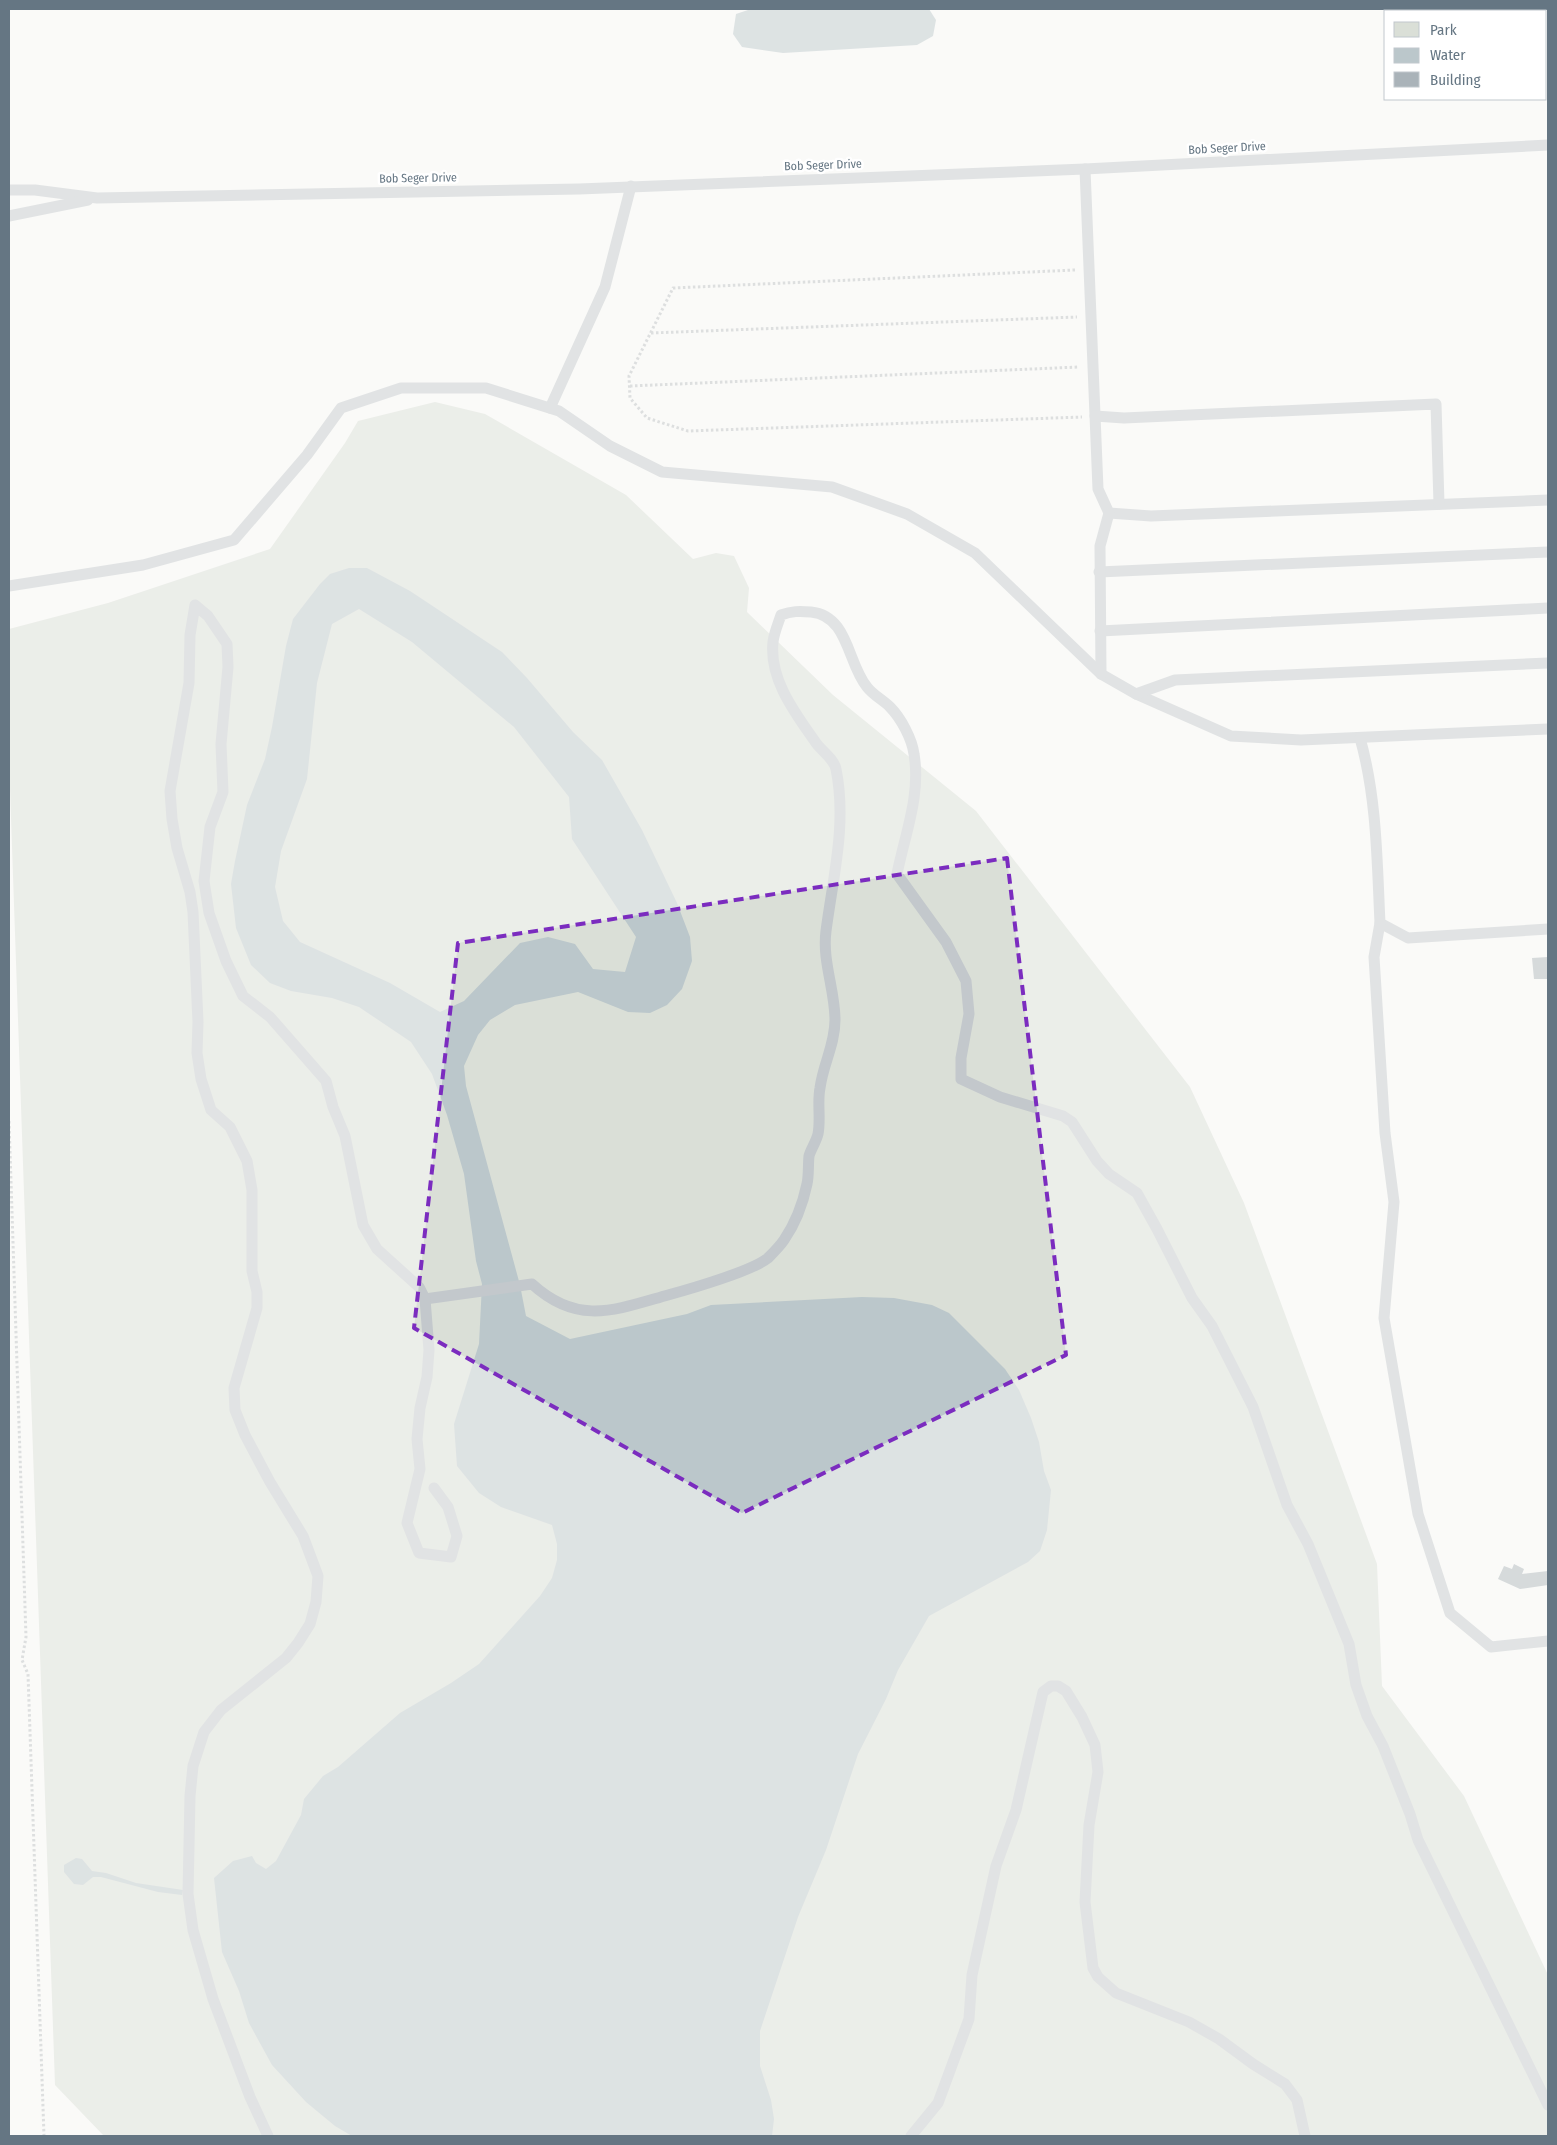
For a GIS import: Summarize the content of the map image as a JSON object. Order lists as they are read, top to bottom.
{
  "streets": {
    "lane": ["Bob Seger Drive"]
  },
  "legend": ["Park", "Water", "Building"]
}
